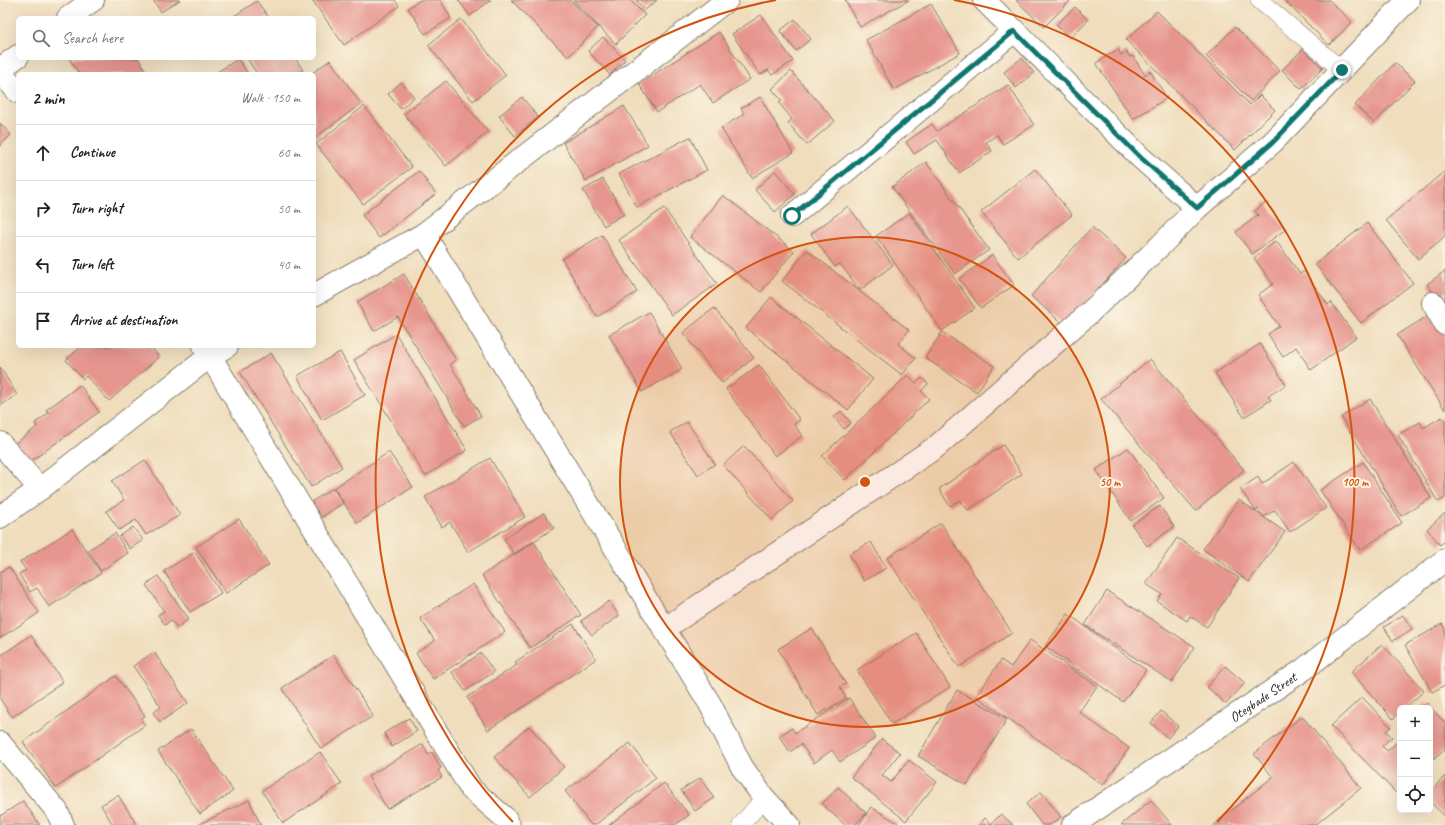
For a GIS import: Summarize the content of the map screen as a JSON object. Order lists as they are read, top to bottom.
{
  "streets": {
    "street": ["Otegbade Street"]
  },
  "page": {
    "search": "Search here",
    "heading": ["2 min", "Walk · 150 m"],
    "list": [
      ["Continue", "60 m"],
      ["Turn right", "50 m"],
      ["Turn left", "40 m"],
      "Arrive at destination"
    ],
    "map_buttons": ["+", "−"]
  },
  "rings": ["50 m", "100 m"]
}
